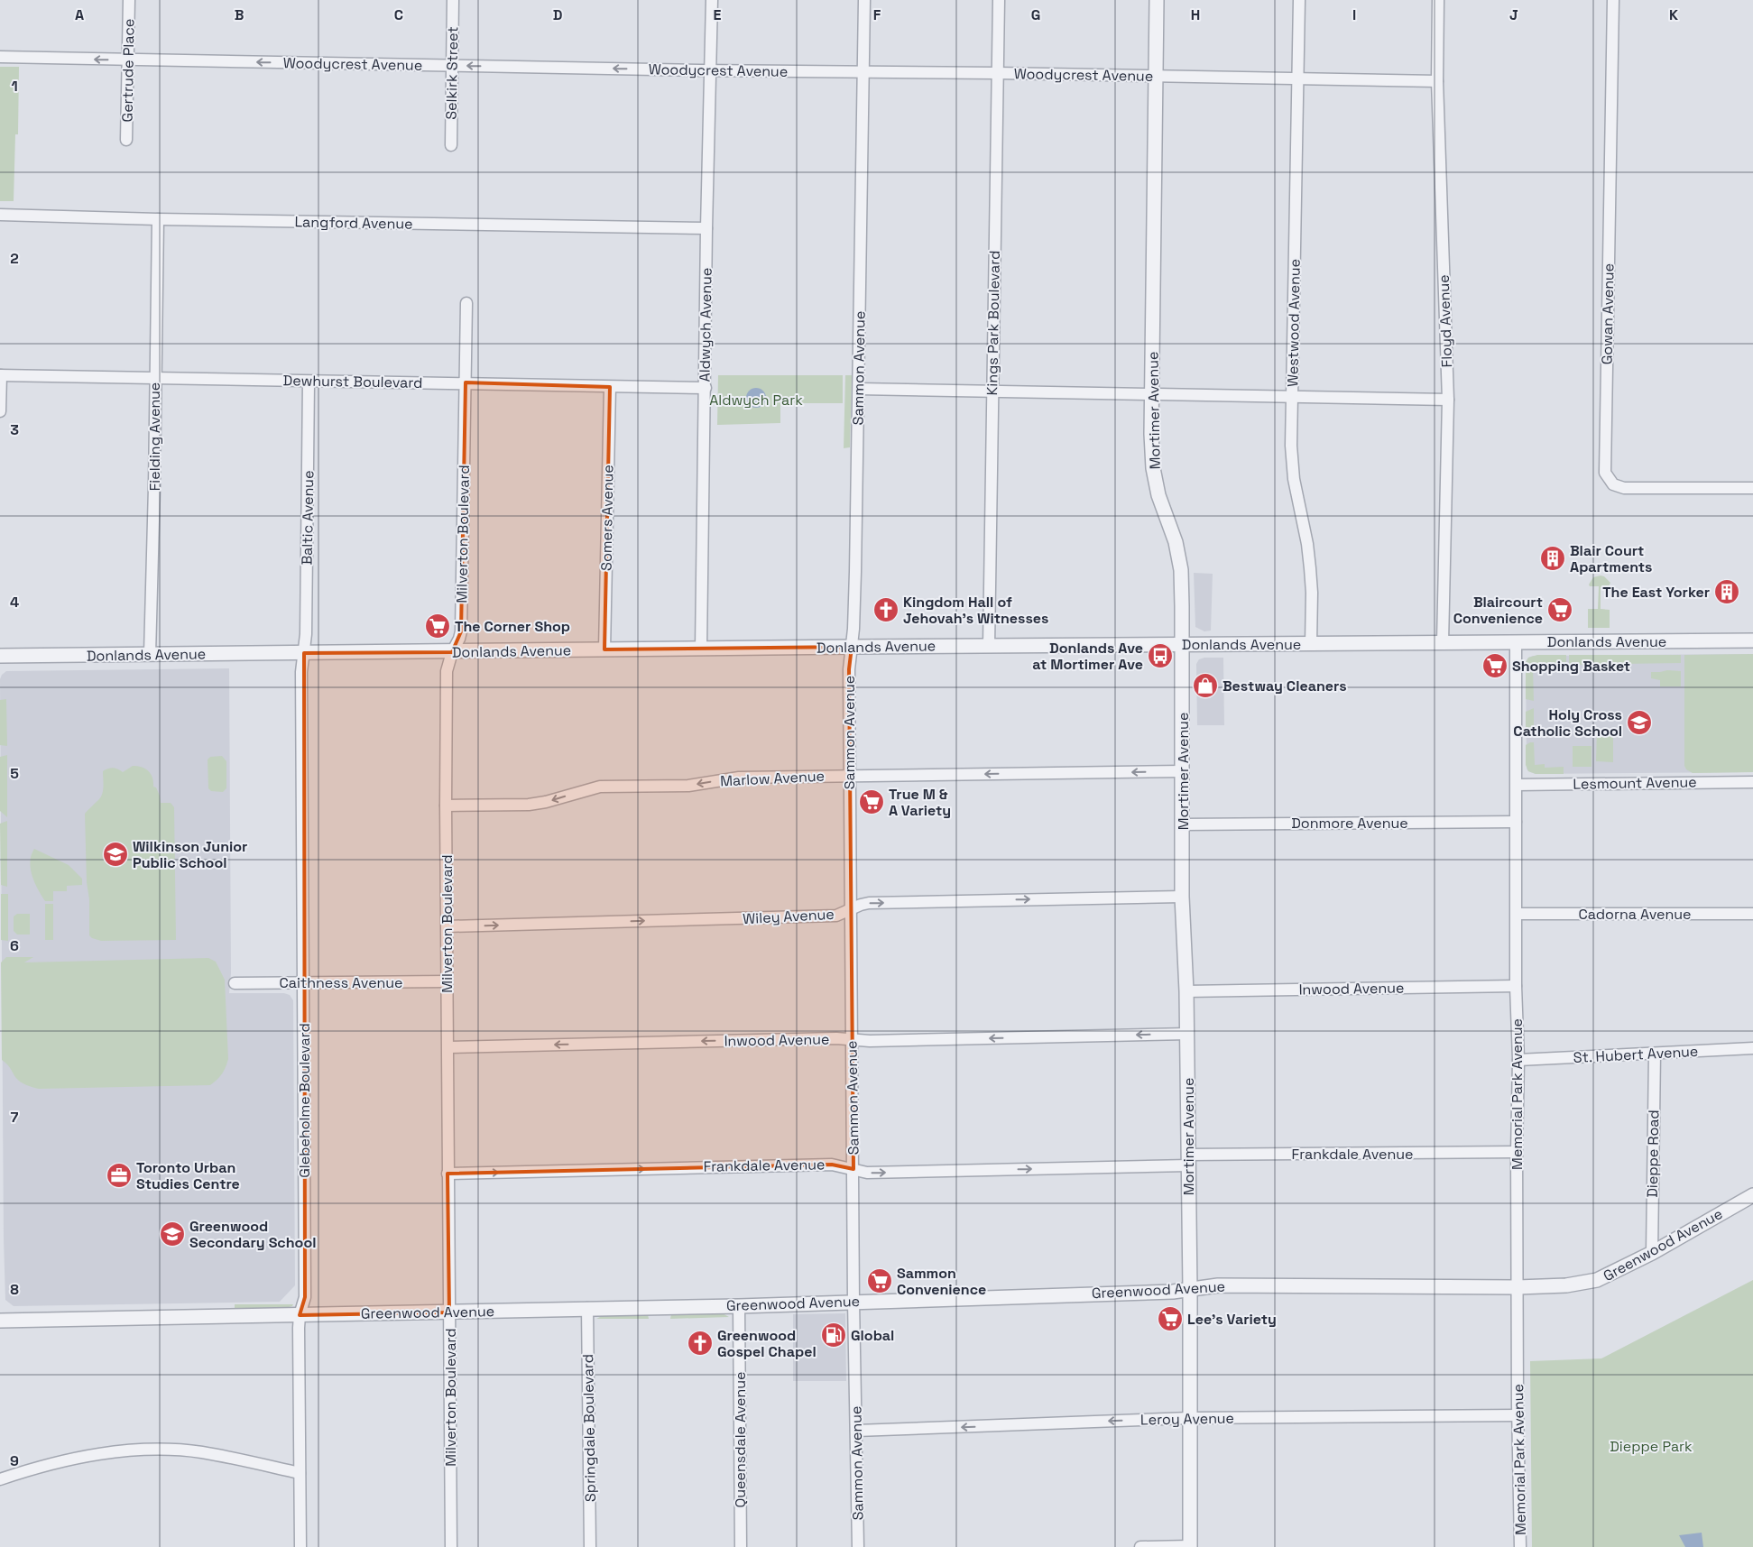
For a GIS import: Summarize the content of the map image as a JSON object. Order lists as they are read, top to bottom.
{
  "streets": {
    "street": [
      "Woodycrest Avenue",
      "Gertrude Place",
      "Selkirk Street",
      "Langford Avenue",
      "Gowan Avenue",
      "Floyd Avenue",
      "Kings Park Boulevard",
      "Westwood Avenue",
      "Aldwych Avenue",
      "Sammon Avenue",
      "Dewhurst Boulevard",
      "Mortimer Avenue",
      "Fielding Avenue",
      "Baltic Avenue",
      "Somers Avenue",
      "Milverton Boulevard",
      "Donlands Avenue",
      "Marlow Avenue",
      "Lesmount Avenue",
      "Donmore Avenue",
      "Cadorna Avenue",
      "Wiley Avenue",
      "Caithness Avenue",
      "Inwood Avenue",
      "St. Hubert Avenue",
      "Memorial Park Avenue",
      "Glebeholme Boulevard",
      "Frankdale Avenue",
      "Dieppe Road",
      "Greenwood Avenue",
      "Leroy Avenue",
      "Springdale Boulevard",
      "Queensdale Avenue"
    ]
  },
  "crossings": [
    ["Woodycrest Avenue", "Gertrude Place"],
    ["Woodycrest Avenue", "Selkirk Street"],
    ["Woodycrest Avenue", "Floyd Avenue"],
    ["Woodycrest Avenue", "Kings Park Boulevard"],
    ["Woodycrest Avenue", "Westwood Avenue"],
    ["Woodycrest Avenue", "Aldwych Avenue"],
    ["Woodycrest Avenue", "Sammon Avenue"],
    ["Woodycrest Avenue", "Mortimer Avenue"],
    ["Langford Avenue", "Aldwych Avenue"],
    ["Langford Avenue", "Fielding Avenue"],
    ["Floyd Avenue", "Donlands Avenue"],
    ["Kings Park Boulevard", "Donlands Avenue"],
    ["Westwood Avenue", "Donlands Avenue"],
    ["Aldwych Avenue", "Dewhurst Boulevard"],
    ["Aldwych Avenue", "Donlands Avenue"],
    ["Sammon Avenue", "Donlands Avenue"],
    ["Sammon Avenue", "Marlow Avenue"],
    ["Sammon Avenue", "Wiley Avenue"],
    ["Sammon Avenue", "Inwood Avenue"],
    ["Sammon Avenue", "Frankdale Avenue"],
    ["Sammon Avenue", "Greenwood Avenue"],
    ["Sammon Avenue", "Leroy Avenue"],
    ["Dewhurst Boulevard", "Fielding Avenue"],
    ["Dewhurst Boulevard", "Baltic Avenue"],
    ["Dewhurst Boulevard", "Somers Avenue"],
    ["Dewhurst Boulevard", "Milverton Boulevard"],
    ["Mortimer Avenue", "Donlands Avenue"],
    ["Mortimer Avenue", "Marlow Avenue"],
    ["Mortimer Avenue", "Donmore Avenue"],
    ["Mortimer Avenue", "Wiley Avenue"],
    ["Mortimer Avenue", "Inwood Avenue"],
    ["Mortimer Avenue", "Frankdale Avenue"],
    ["Mortimer Avenue", "Greenwood Avenue"],
    ["Mortimer Avenue", "Leroy Avenue"],
    ["Fielding Avenue", "Donlands Avenue"],
    ["Baltic Avenue", "Donlands Avenue"],
    ["Baltic Avenue", "Glebeholme Boulevard"],
    ["Somers Avenue", "Donlands Avenue"],
    ["Milverton Boulevard", "Donlands Avenue"],
    ["Milverton Boulevard", "Marlow Avenue"],
    ["Milverton Boulevard", "Wiley Avenue"],
    ["Milverton Boulevard", "Caithness Avenue"],
    ["Milverton Boulevard", "Inwood Avenue"],
    ["Milverton Boulevard", "Frankdale Avenue"],
    ["Milverton Boulevard", "Greenwood Avenue"],
    ["Donlands Avenue", "Memorial Park Avenue"],
    ["Donlands Avenue", "Glebeholme Boulevard"],
    ["Lesmount Avenue", "Memorial Park Avenue"],
    ["Donmore Avenue", "Memorial Park Avenue"],
    ["Cadorna Avenue", "Memorial Park Avenue"],
    ["Caithness Avenue", "Glebeholme Boulevard"],
    ["Inwood Avenue", "Memorial Park Avenue"],
    ["St. Hubert Avenue", "Memorial Park Avenue"],
    ["St. Hubert Avenue", "Dieppe Road"],
    ["Memorial Park Avenue", "Frankdale Avenue"],
    ["Memorial Park Avenue", "Greenwood Avenue"],
    ["Memorial Park Avenue", "Leroy Avenue"],
    ["Glebeholme Boulevard", "Greenwood Avenue"],
    ["Dieppe Road", "Greenwood Avenue"],
    ["Greenwood Avenue", "Springdale Boulevard"],
    ["Greenwood Avenue", "Queensdale Avenue"]
  ],
  "one_way": [
    "Woodycrest Avenue",
    "Marlow Avenue",
    "Wiley Avenue",
    "Inwood Avenue",
    "Frankdale Avenue",
    "Leroy Avenue"
  ],
  "parks": ["Aldwych Park", "Dieppe Park"],
  "places": {
    "building": ["Blair Court Apartments", "The East Yorker"],
    "church": ["Kingdom Hall of Jehovah's Witnesses", "Greenwood Gospel Chapel"],
    "supermarket": [
      "Blaircourt Convenience",
      "The Corner Shop",
      "Shopping Basket",
      "True M & A Variety",
      "Sammon Convenience",
      "Lee's Variety"
    ],
    "bus stop": ["Donlands Ave at Mortimer Ave"],
    "shop": ["Bestway Cleaners"],
    "school or university": ["Holy Cross Catholic School", "Wilkinson Junior Public School", "Greenwood Secondary School"],
    "office": ["Toronto Urban Studies Centre"],
    "fuel station": ["Global"]
  },
  "grid": {
    "columns": [
      "A",
      "B",
      "C",
      "D",
      "E",
      "F",
      "G",
      "H",
      "I",
      "J",
      "K"
    ],
    "rows": [
      "1",
      "2",
      "3",
      "4",
      "5",
      "6",
      "7",
      "8",
      "9"
    ]
  }
}
